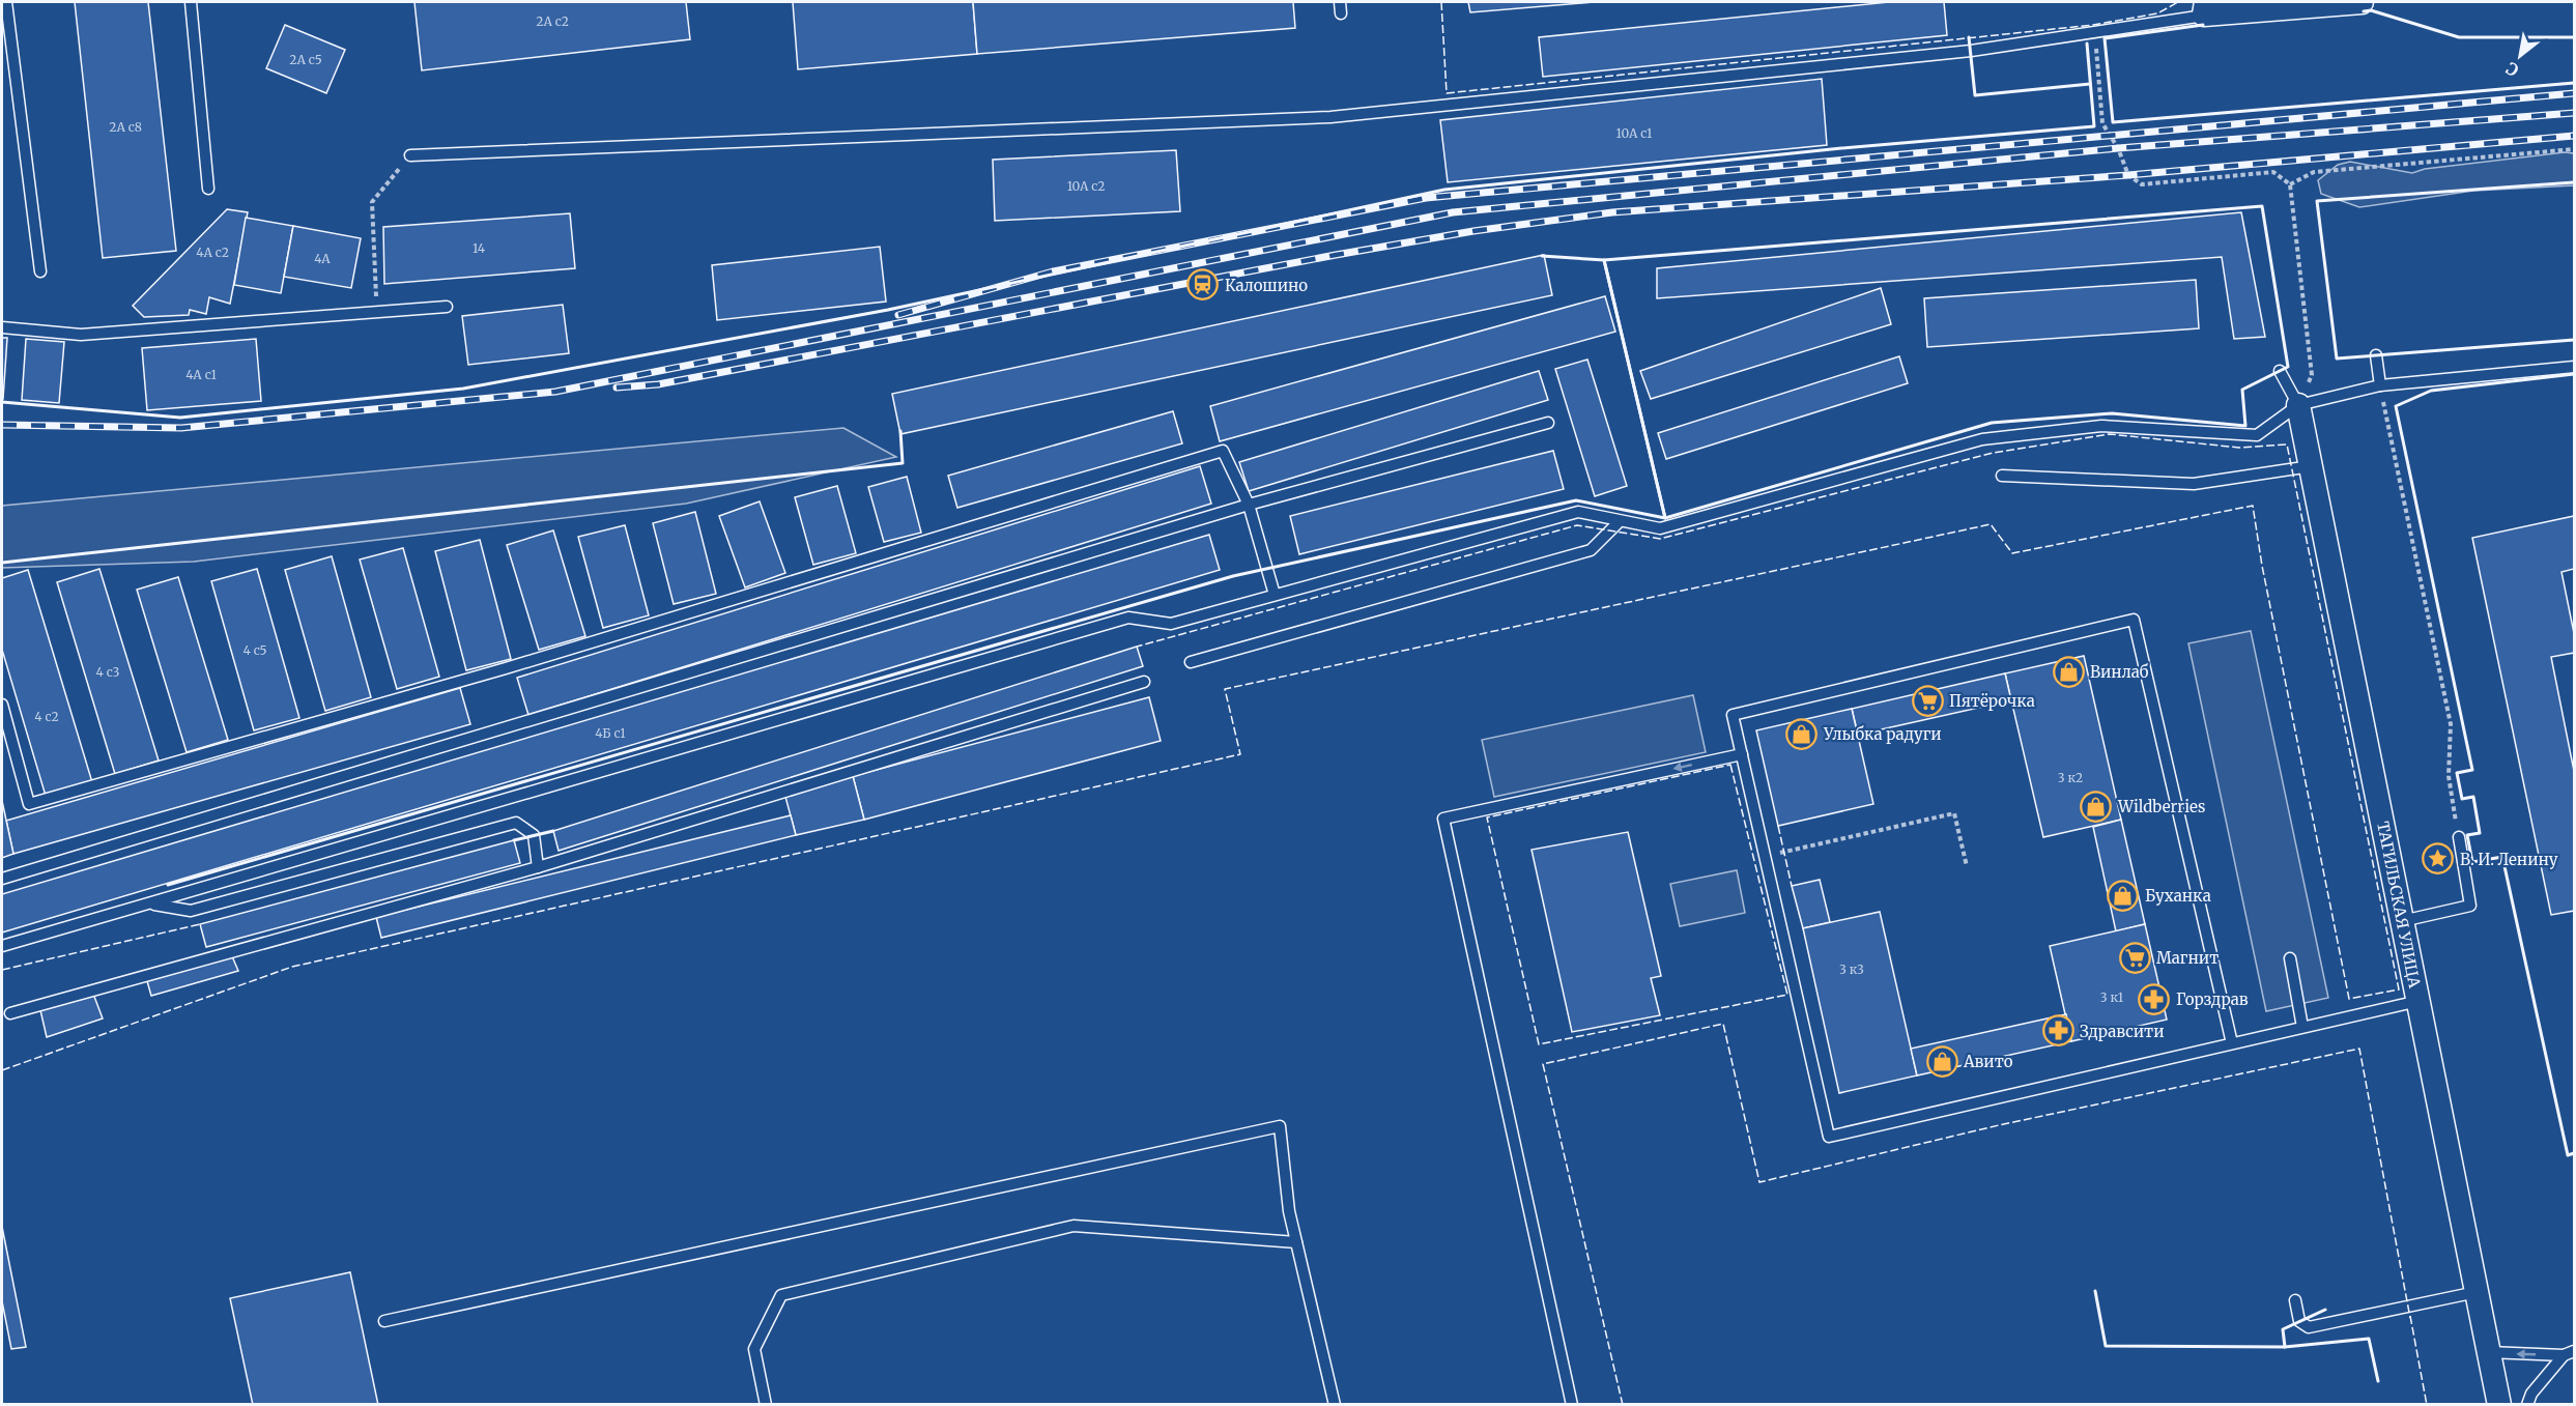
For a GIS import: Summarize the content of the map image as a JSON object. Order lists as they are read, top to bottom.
{
  "streets": {
    "street": ["ТАГИЛЬСКАЯ УЛИЦА"]
  },
  "places": {
    "station": ["Калошино"],
    "shop": [
      "Винлаб",
      "Улыбка радуги",
      "Wildberries",
      "Буханка",
      "Авито"
    ],
    "supermarket": ["Пятёрочка", "Магнит"],
    "place": ["В. И. Ленину"],
    "pharmacy": ["Горздрав", "Здравсити"]
  },
  "house_numbers": [
    "2А с2",
    "2А с5",
    "2А с8",
    "10А с1",
    "10А с2",
    "14",
    "4А с2",
    "4А",
    "4А с1",
    "4 с5",
    "4 с3",
    "4 с2",
    "4Б с1",
    "3 к2",
    "3 к3",
    "3 к1"
  ],
  "north": "bottom left"
}
